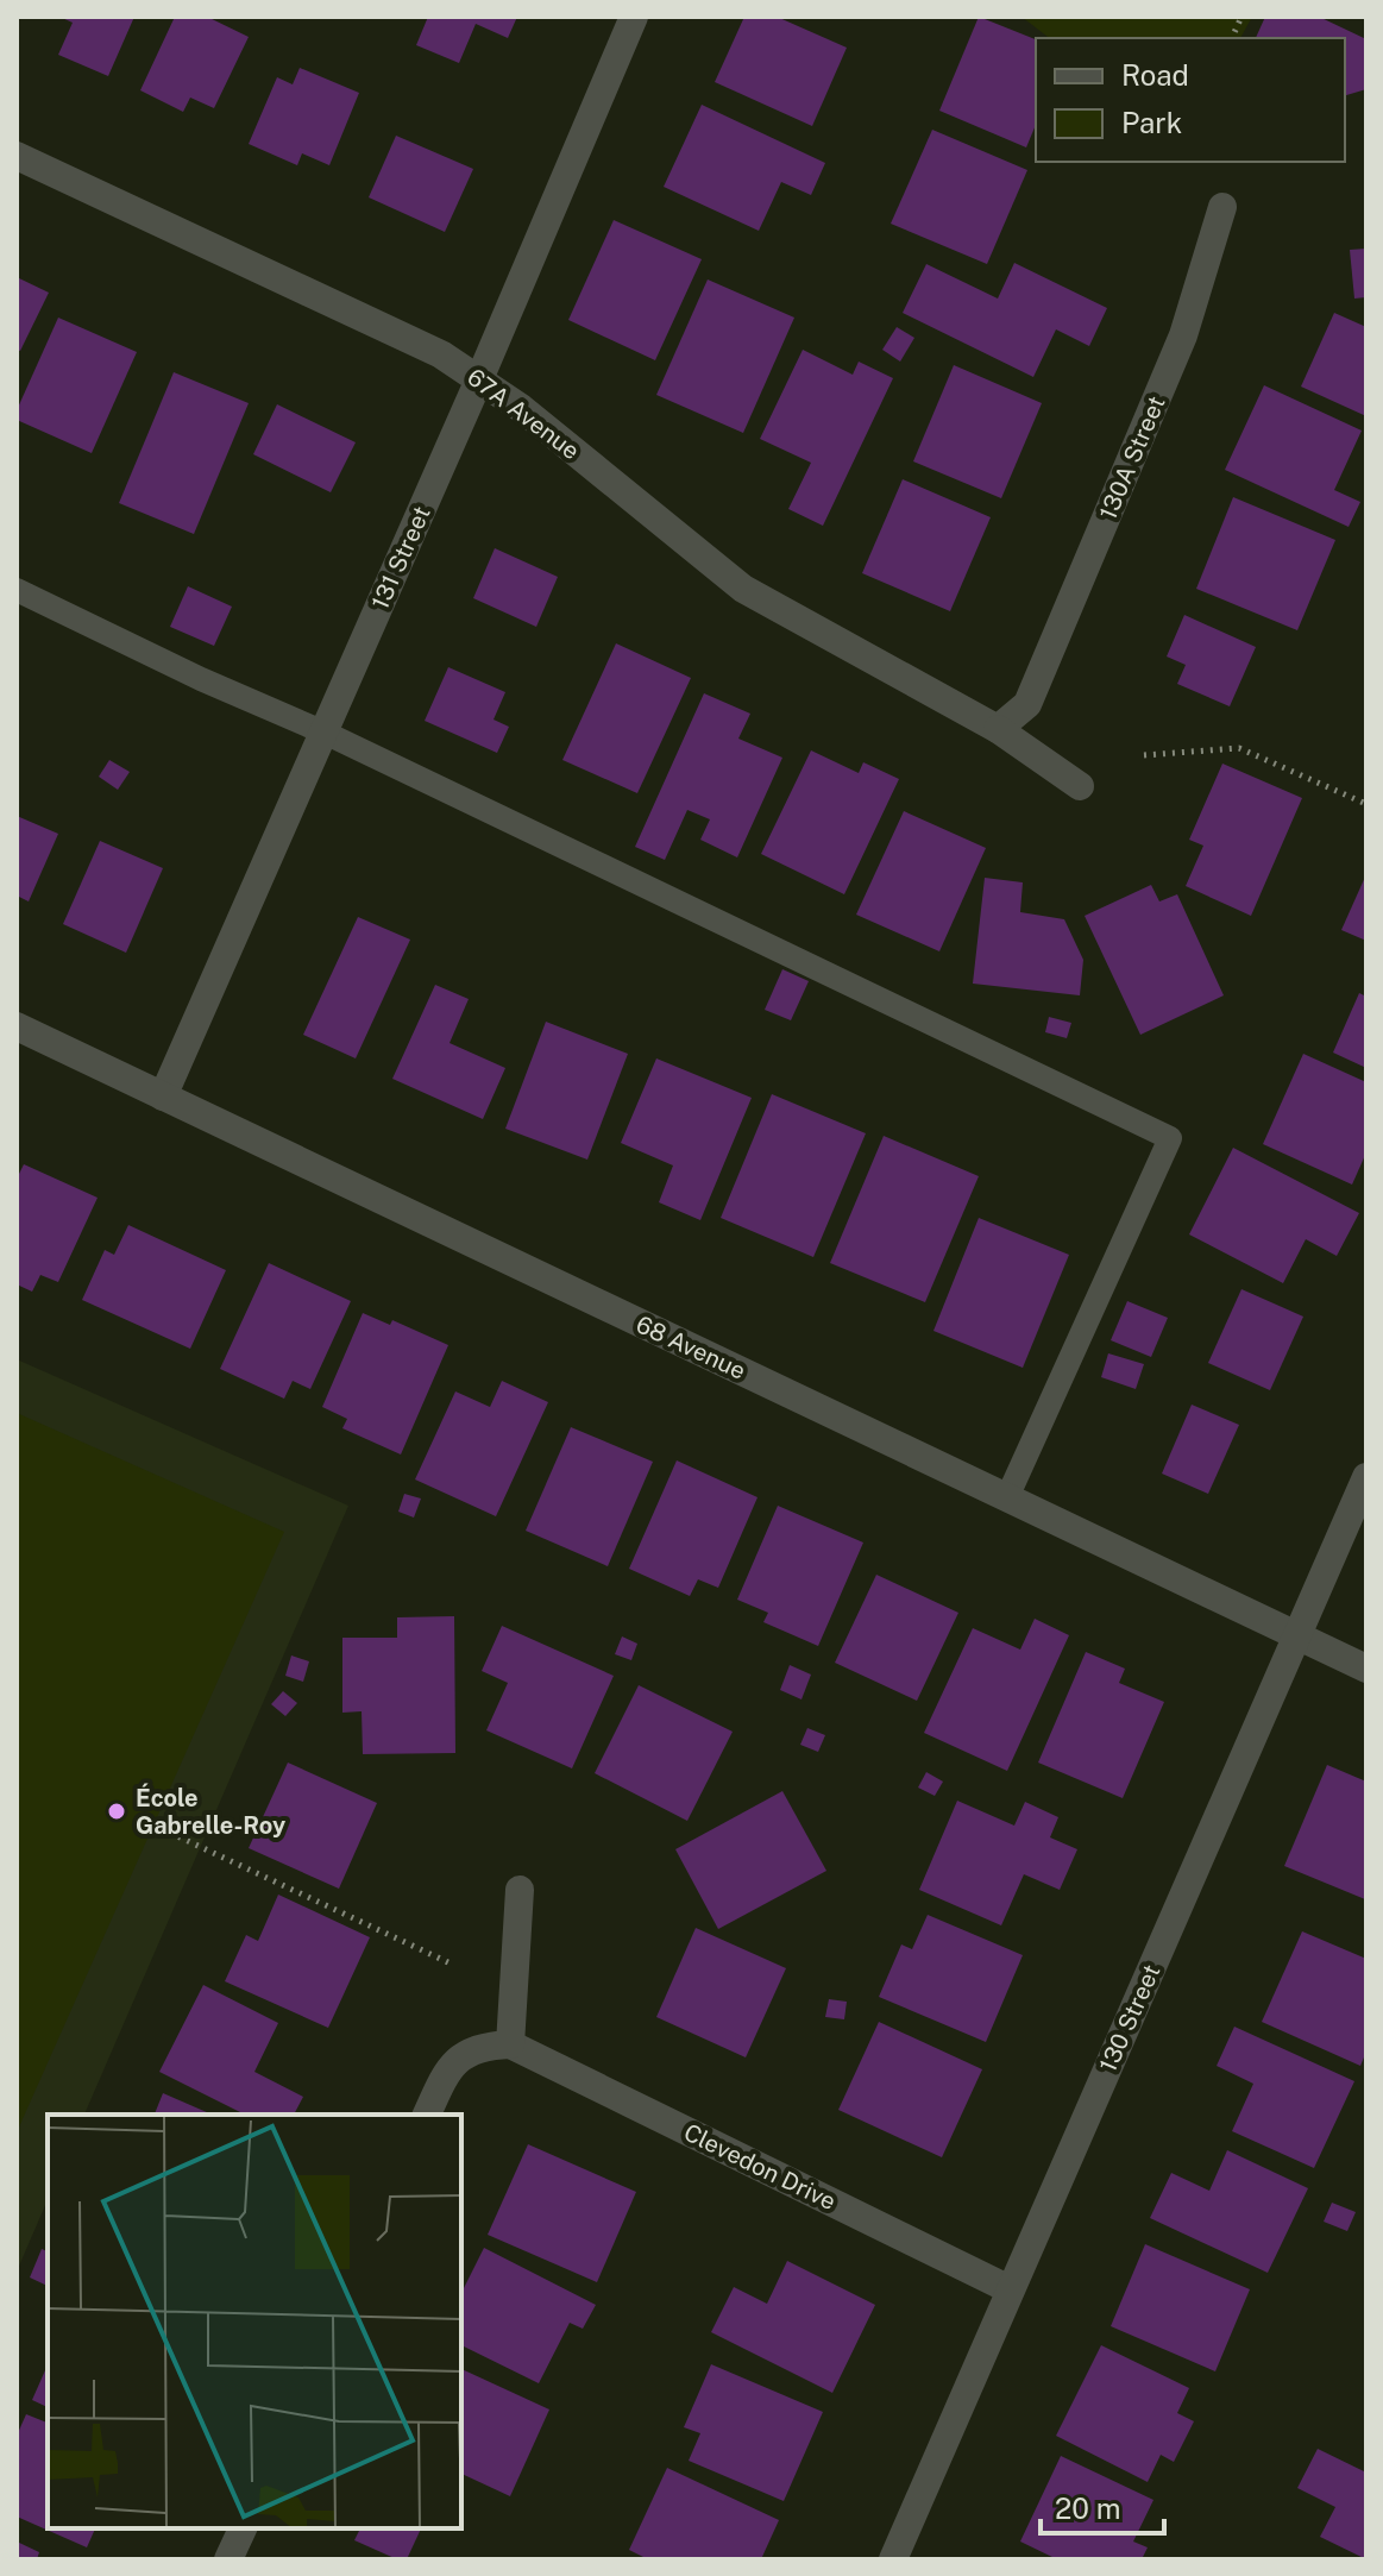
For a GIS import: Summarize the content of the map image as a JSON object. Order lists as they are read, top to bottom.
{
  "streets": {
    "street": [
      "67A Avenue",
      "130A Street",
      "131 Street",
      "68 Avenue",
      "130 Street",
      "Clevedon Drive"
    ]
  },
  "crossings": [
    ["67A Avenue", "130A Street"],
    ["67A Avenue", "131 Street"],
    ["131 Street", "68 Avenue"],
    ["68 Avenue", "130 Street"],
    ["130 Street", "Clevedon Drive"]
  ],
  "places": ["École Gabrelle-Roy"],
  "legend": ["Road", "Park"],
  "scale_bar": "20 m"
}
